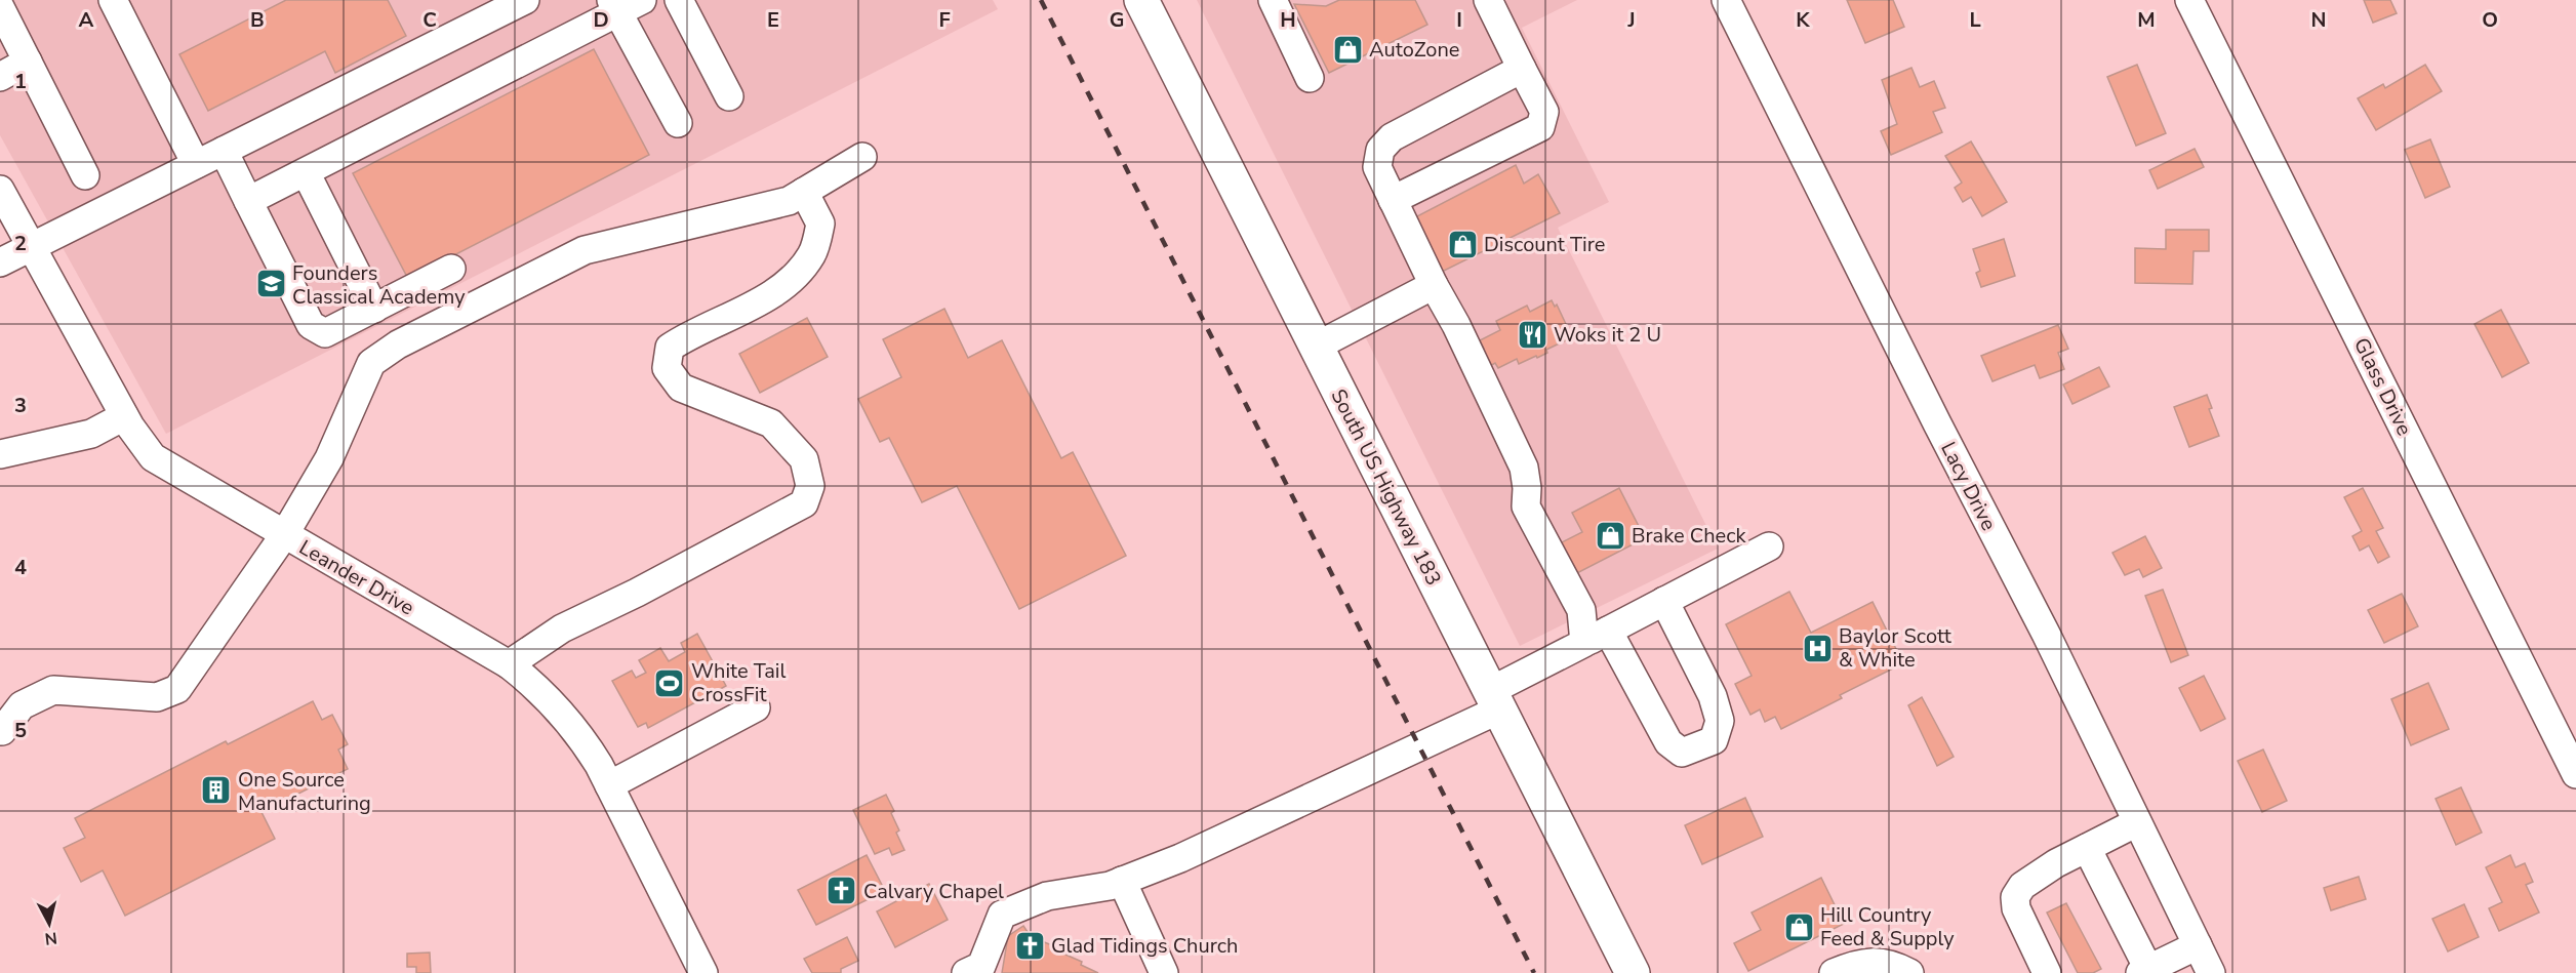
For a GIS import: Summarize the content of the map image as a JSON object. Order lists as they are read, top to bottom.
{
  "streets": {
    "main road": ["South US Highway 183"],
    "street": ["Glass Drive", "Lacy Drive", "Leander Drive"]
  },
  "places": {
    "shop": [
      "AutoZone",
      "Discount Tire",
      "Brake Check",
      "Hill Country Feed & Supply"
    ],
    "school or university": ["Founders Classical Academy"],
    "restaurant": ["Woks it 2 U"],
    "hospital": ["Baylor Scott & White"],
    "sports": ["White Tail CrossFit"],
    "building": ["One Source Manufacturing"],
    "church": ["Calvary Chapel", "Glad Tidings Church"]
  },
  "north": "bottom",
  "grid": {
    "columns": [
      "A",
      "B",
      "C",
      "D",
      "E",
      "F",
      "G",
      "H",
      "I",
      "J",
      "K",
      "L",
      "M",
      "N",
      "O"
    ],
    "rows": [
      "1",
      "2",
      "3",
      "4",
      "5"
    ]
  }
}
